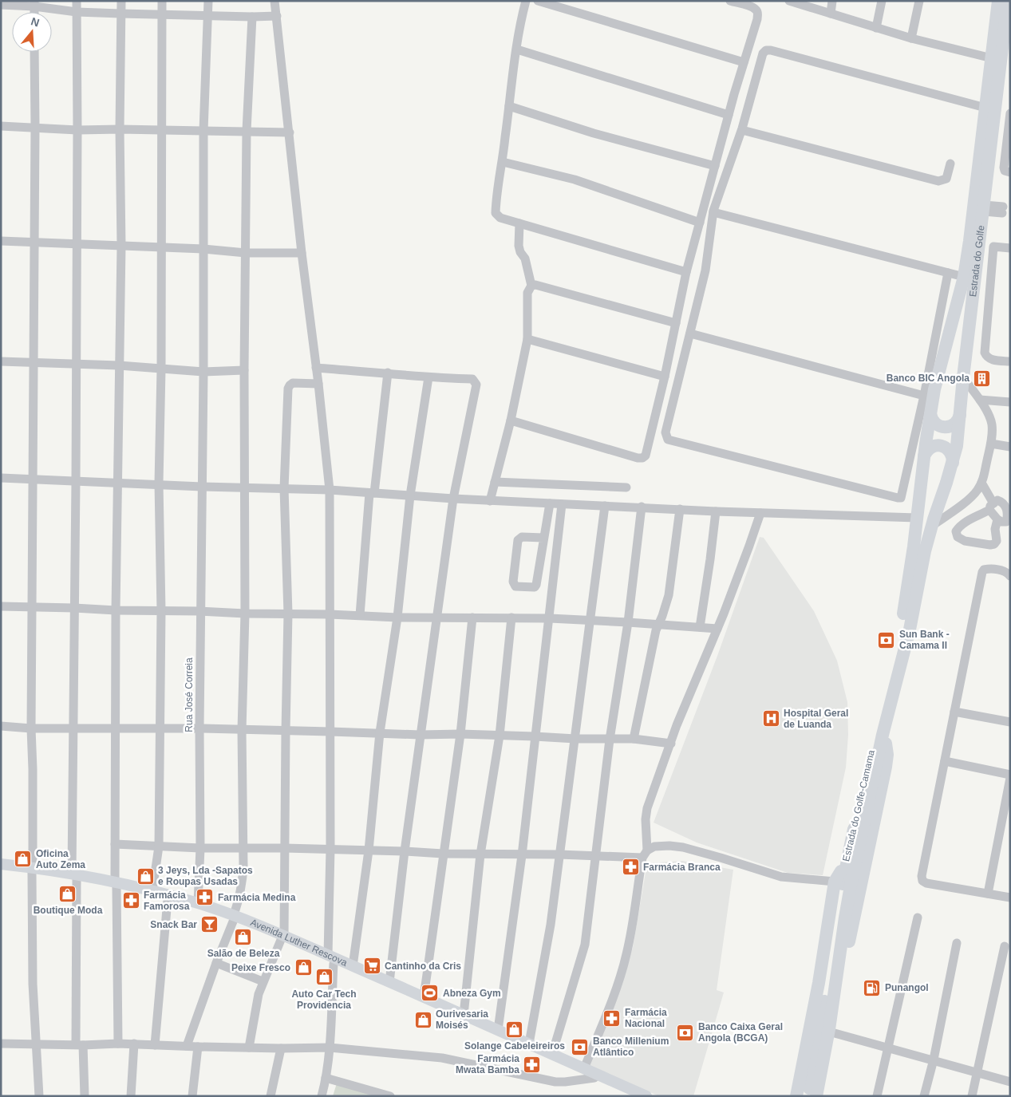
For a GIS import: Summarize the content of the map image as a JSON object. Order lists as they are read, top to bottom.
{
  "streets": {
    "highway": ["Estrada do Golfe", "Estrada do Golfe-Camama"],
    "main road": ["Avenida Luther Rescova"],
    "street": ["Rua José Correia"]
  },
  "crossings": [
    ["Estrada do Golfe", "Estrada do Golfe-Camama"],
    ["Rua José Correia", "Avenida Luther Rescova"]
  ],
  "places": {
    "building": ["Banco BIC Angola"],
    "bank": ["Sun Bank - Camama II", "Banco Caixa Geral Angola (BCGA)", "Banco Millenium Atlântico"],
    "hospital": ["Hospital Geral de Luanda"],
    "shop": [
      "Oficina Auto Zema",
      "3 Jeys, Lda -Sapatos e Roupas Usadas",
      "Boutique Moda",
      "Salão de Beleza",
      "Peixe Fresco",
      "Auto Car Tech Providencia",
      "Ourivesaria Moisés",
      "Solange Cabeleireiros"
    ],
    "pharmacy": [
      "Farmácia Branca",
      "Farmácia Medina",
      "Farmácia Famorosa",
      "Farmácia Nacional",
      "Farmácia Mwata Bamba"
    ],
    "bar": ["Snack Bar"],
    "supermarket": ["Cantinho da Cris"],
    "fuel station": ["Punangol"],
    "sports": ["Abneza Gym"]
  },
  "north": "top"
}
